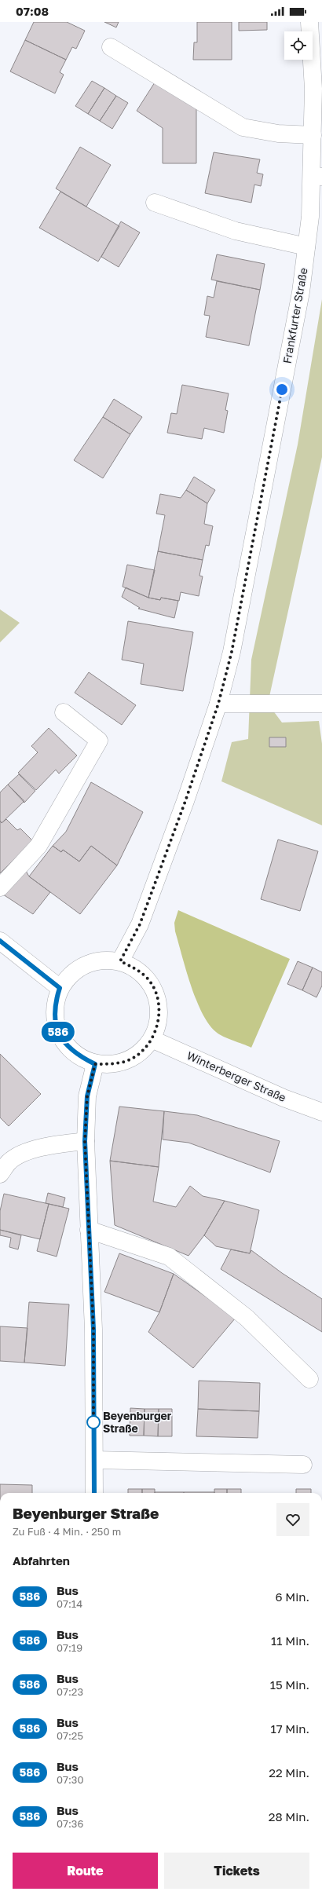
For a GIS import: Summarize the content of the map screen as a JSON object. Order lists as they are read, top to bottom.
{
  "streets": {
    "main road": ["Frankfurter Straße", "Winterberger Straße"]
  },
  "crossings": [
    ["Frankfurter Straße", "Winterberger Straße"]
  ],
  "places": ["Beyenburger Straße"],
  "lines": ["bus line 586"],
  "page": {
    "status": "07:08",
    "on_map": "586",
    "heading": [
      ["Beyenburger Straße", "Zu Fuß · 4 Min. · 250 m"],
      "Abfahrten"
    ],
    "list": [
      {
        "mark": "586",
        "name": "Bus",
        "note": "07:14",
        "value": "6 Min."
      },
      {
        "mark": "586",
        "name": "Bus",
        "note": "07:19",
        "value": "11 Min."
      },
      {
        "mark": "586",
        "name": "Bus",
        "note": "07:23",
        "value": "15 Min."
      },
      {
        "mark": "586",
        "name": "Bus",
        "note": "07:25",
        "value": "17 Min."
      },
      {
        "mark": "586",
        "name": "Bus",
        "note": "07:30",
        "value": "22 Min."
      },
      {
        "mark": "586",
        "name": "Bus",
        "note": "07:36",
        "value": "28 Min."
      }
    ],
    "buttons": ["Route", "Tickets"]
  }
}
